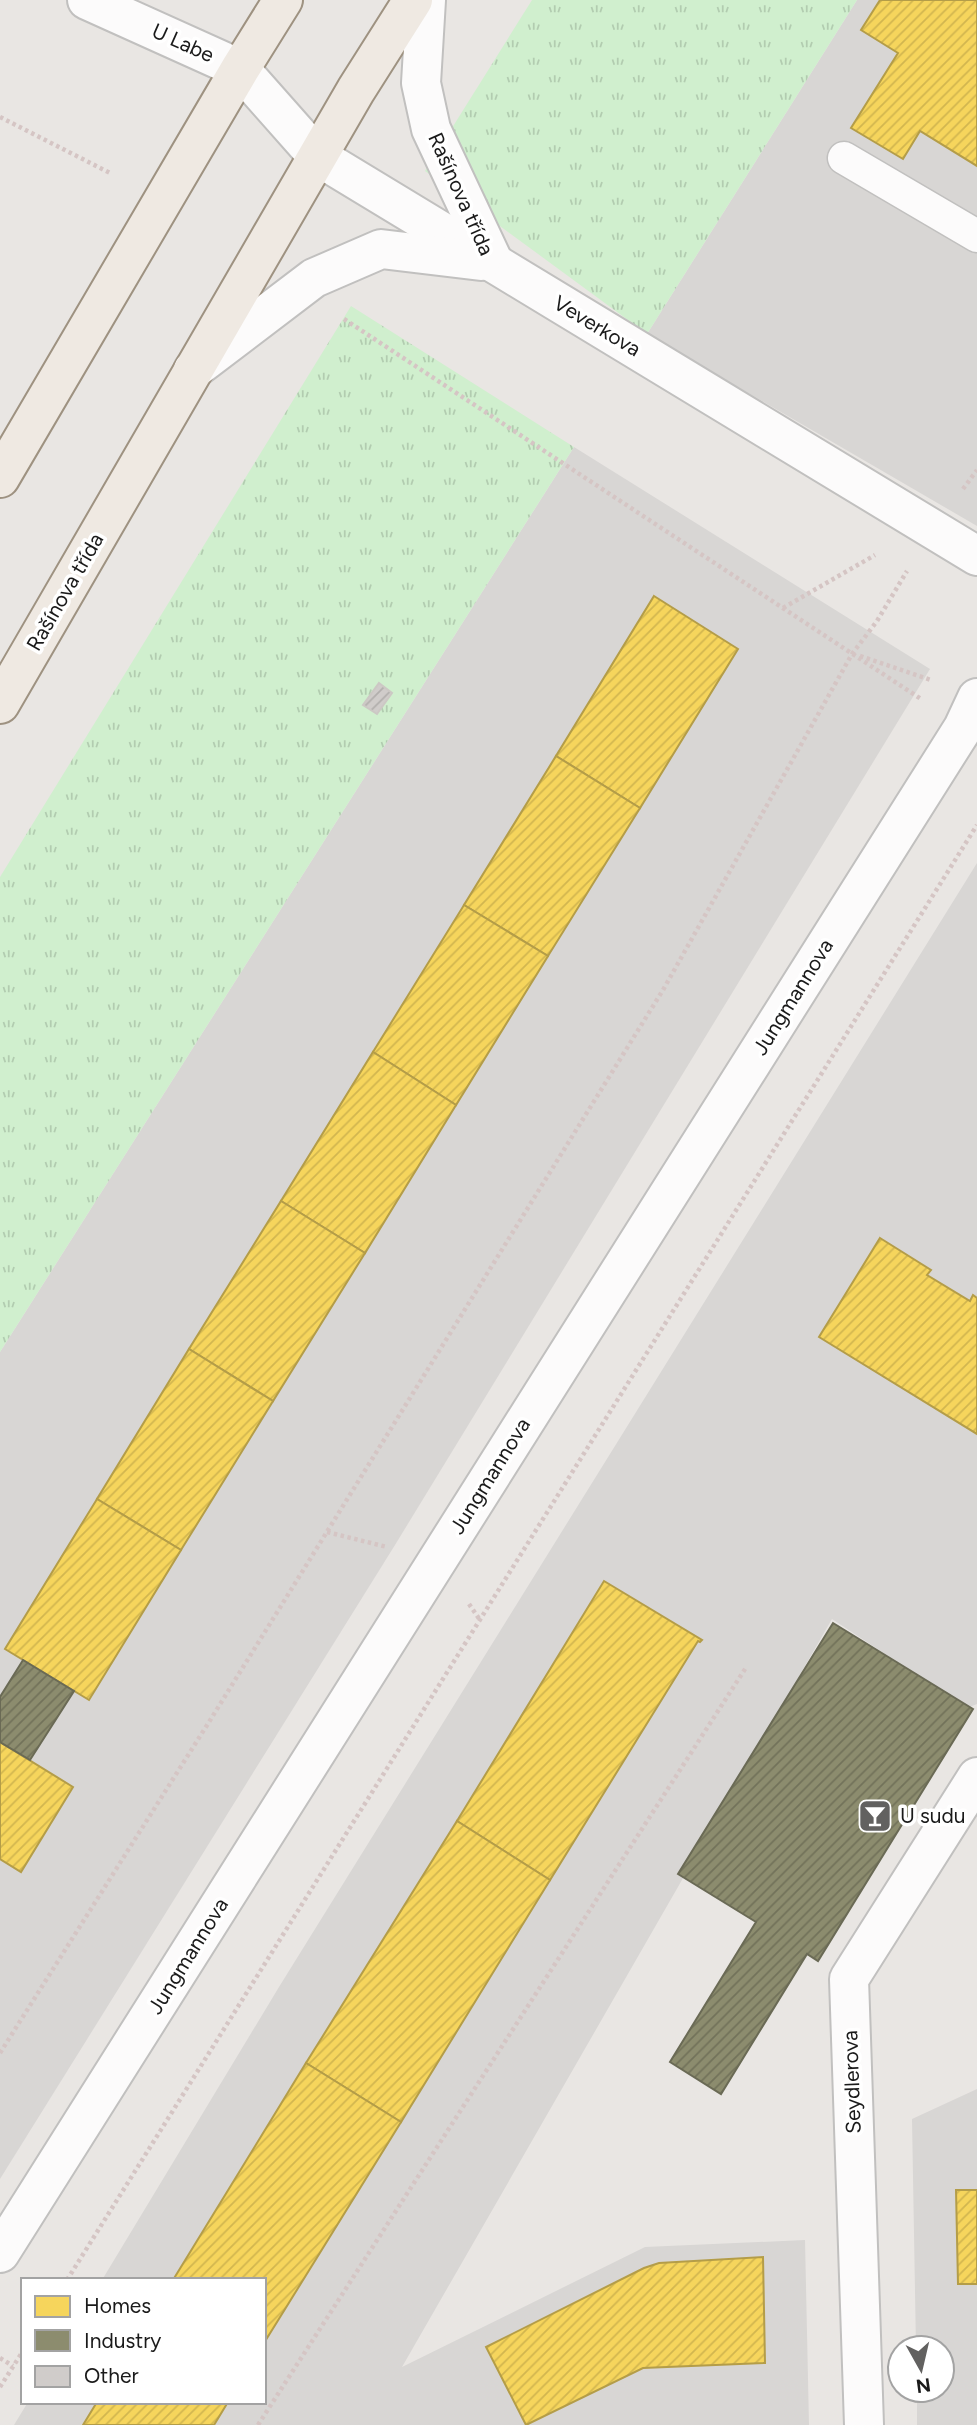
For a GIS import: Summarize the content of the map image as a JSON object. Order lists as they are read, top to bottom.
{
  "streets": {
    "main road": ["Rašínova třída"],
    "street": [
      "U Labe",
      "Veverkova",
      "Jungmannova",
      "Seydlerova"
    ]
  },
  "crossings": [
    ["U Labe", "Veverkova"],
    ["Rašínova třída", "Veverkova"]
  ],
  "places": {
    "bar": ["U sudu"]
  },
  "legend": ["Homes", "Industry", "Other"],
  "north": "bottom"
}
